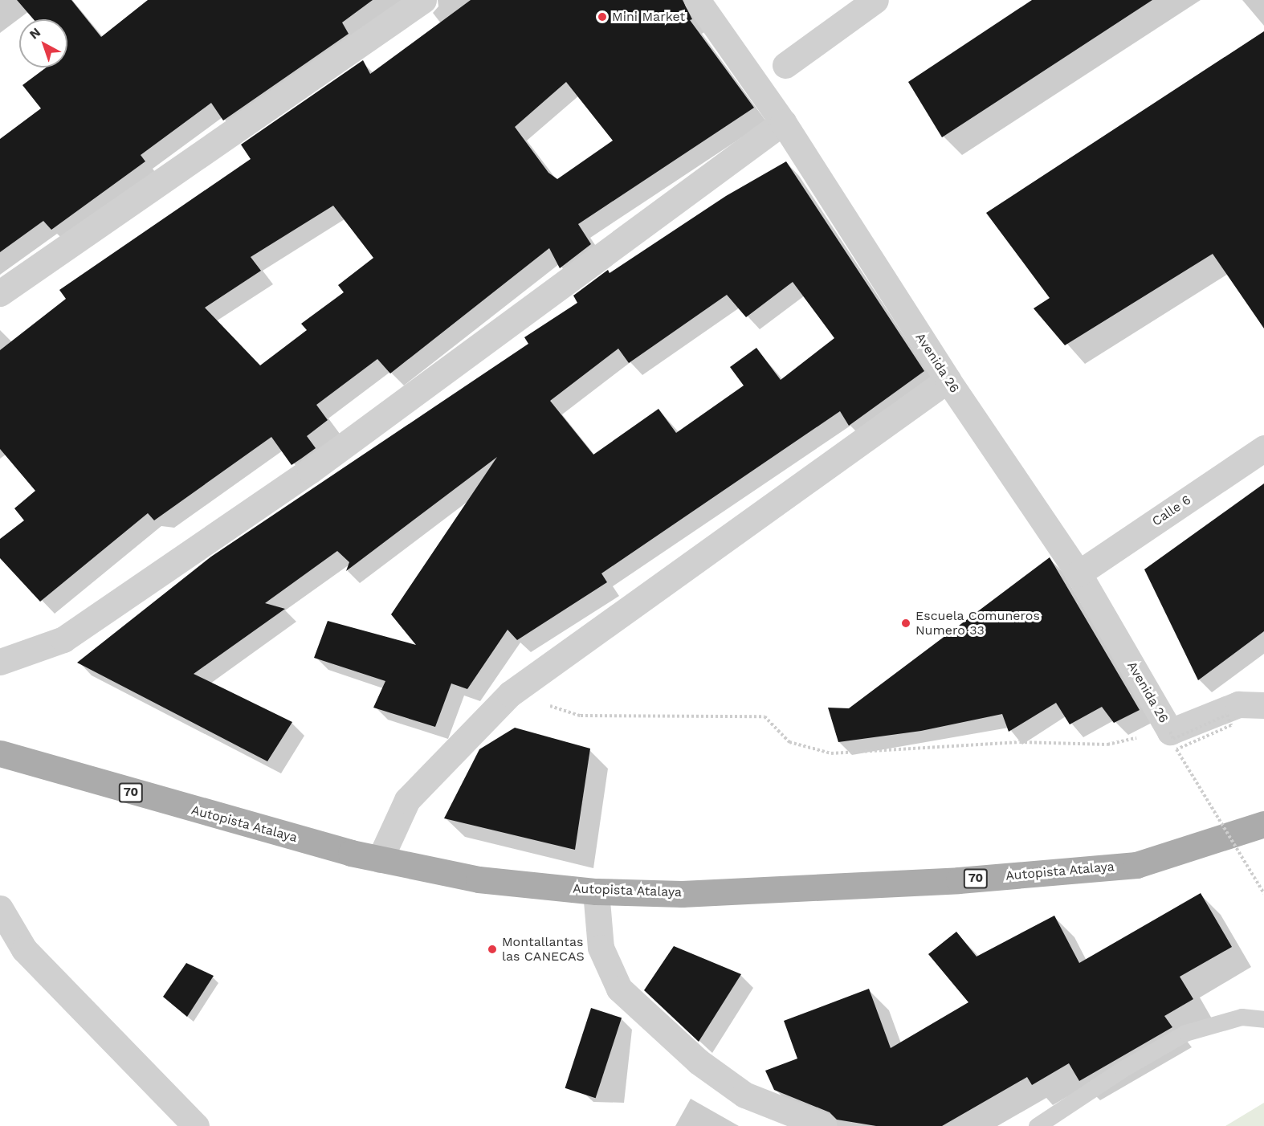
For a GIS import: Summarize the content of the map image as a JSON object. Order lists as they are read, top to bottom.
{
  "streets": {
    "main road": ["70", "Autopista Atalaya"],
    "street": ["Avenida 26", "Calle 6"]
  },
  "crossings": [
    ["Avenida 26", "Calle 6"]
  ],
  "places": ["Mini Market", "Escuela Comuneros Numero 33", "Montallantas las CANECAS"],
  "north": "top left"
}
